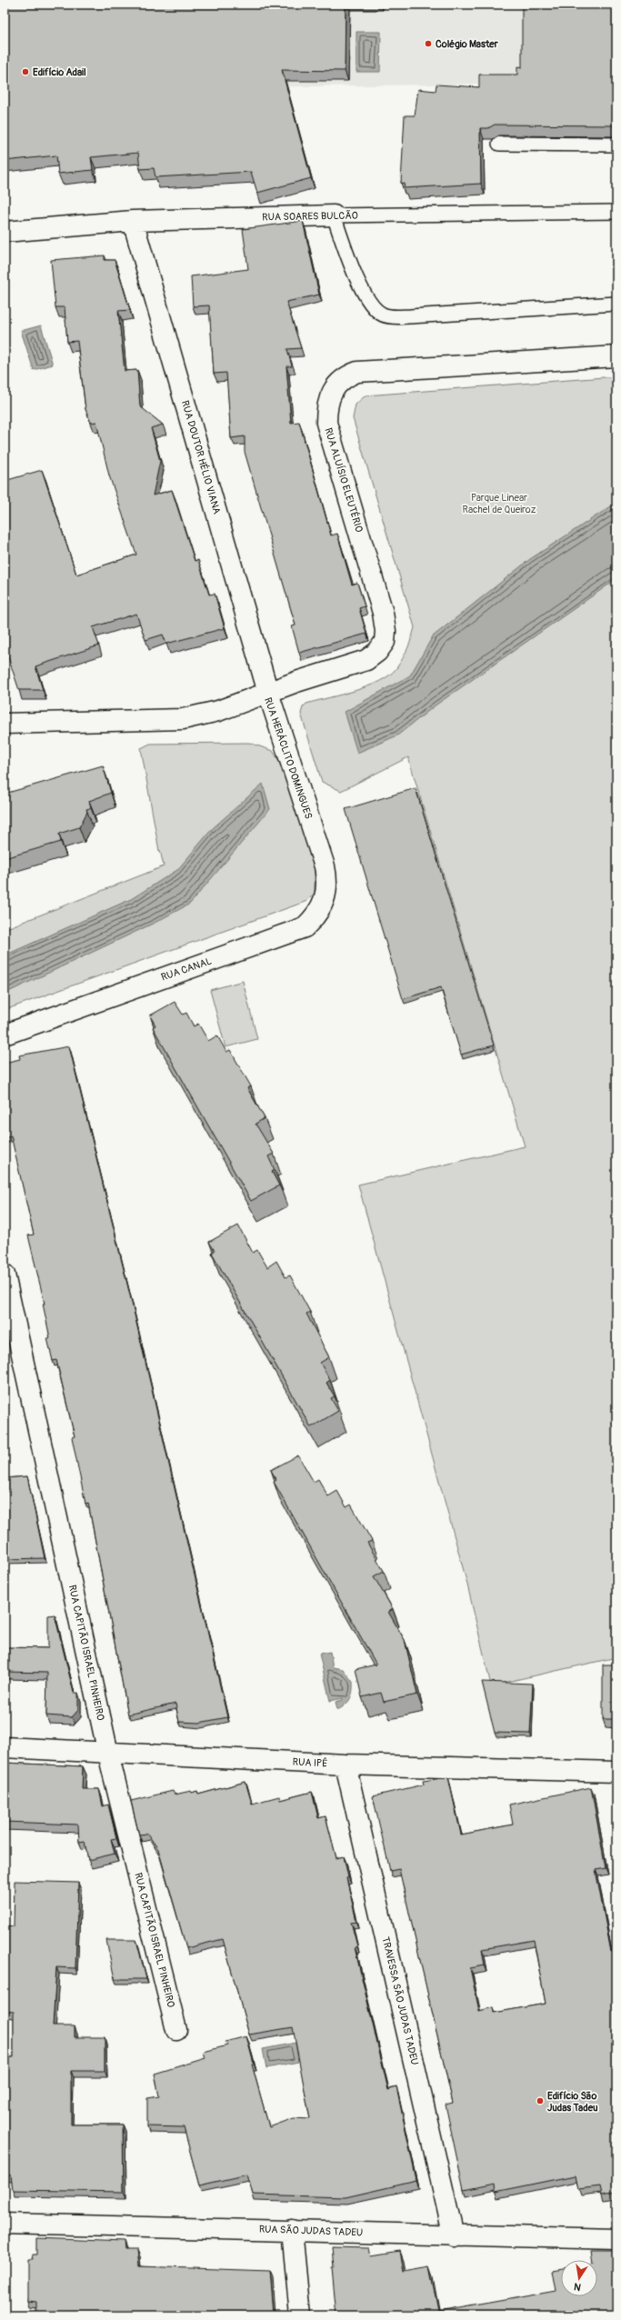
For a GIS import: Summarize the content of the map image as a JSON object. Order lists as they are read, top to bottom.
{
  "streets": {
    "street": [
      "RUA SOARES BULCÃO",
      "RUA DOUTOR HÉLIO VIANA",
      "RUA ALUÍSIO ELEUTÉRIO",
      "RUA HERÁCLITO DOMINGUES",
      "RUA CANAL",
      "RUA CAPITÃO ISRAEL PINHEIRO",
      "RUA IPÊ",
      "TRAVESSA SÃO JUDAS TADEU",
      "RUA SÃO JUDAS TADEU"
    ]
  },
  "crossings": [
    ["RUA SOARES BULCÃO", "RUA DOUTOR HÉLIO VIANA"],
    ["RUA DOUTOR HÉLIO VIANA", "RUA ALUÍSIO ELEUTÉRIO"],
    ["RUA DOUTOR HÉLIO VIANA", "RUA HERÁCLITO DOMINGUES"],
    ["RUA ALUÍSIO ELEUTÉRIO", "RUA HERÁCLITO DOMINGUES"],
    ["RUA HERÁCLITO DOMINGUES", "RUA CANAL"],
    ["RUA CAPITÃO ISRAEL PINHEIRO", "RUA IPÊ"],
    ["RUA IPÊ", "TRAVESSA SÃO JUDAS TADEU"],
    ["TRAVESSA SÃO JUDAS TADEU", "RUA SÃO JUDAS TADEU"]
  ],
  "parks": ["Parque Linear Rachel de Queiroz"],
  "places": ["Colégio Master", "Edifício Adail", "Edifício São Judas Tadeu"],
  "north": "bottom"
}
